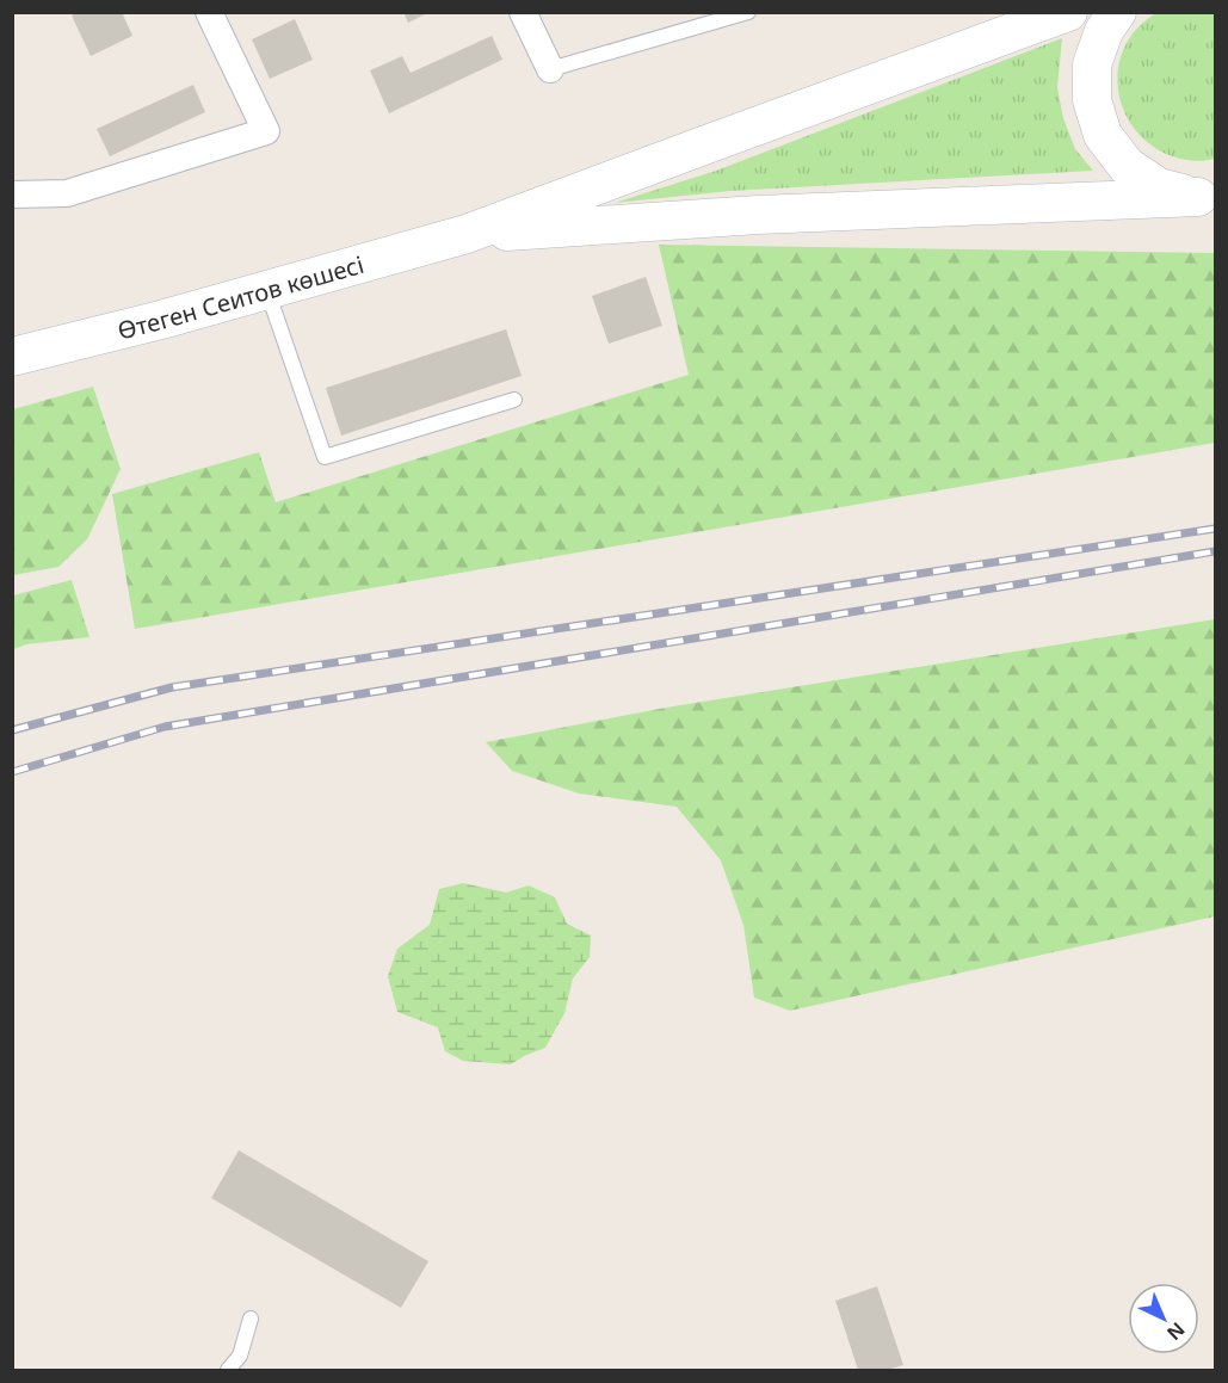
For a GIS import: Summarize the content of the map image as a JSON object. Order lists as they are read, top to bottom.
{
  "streets": {
    "main road": ["Өтеген Сеитов көшесі"]
  },
  "north": "bottom right"
}
